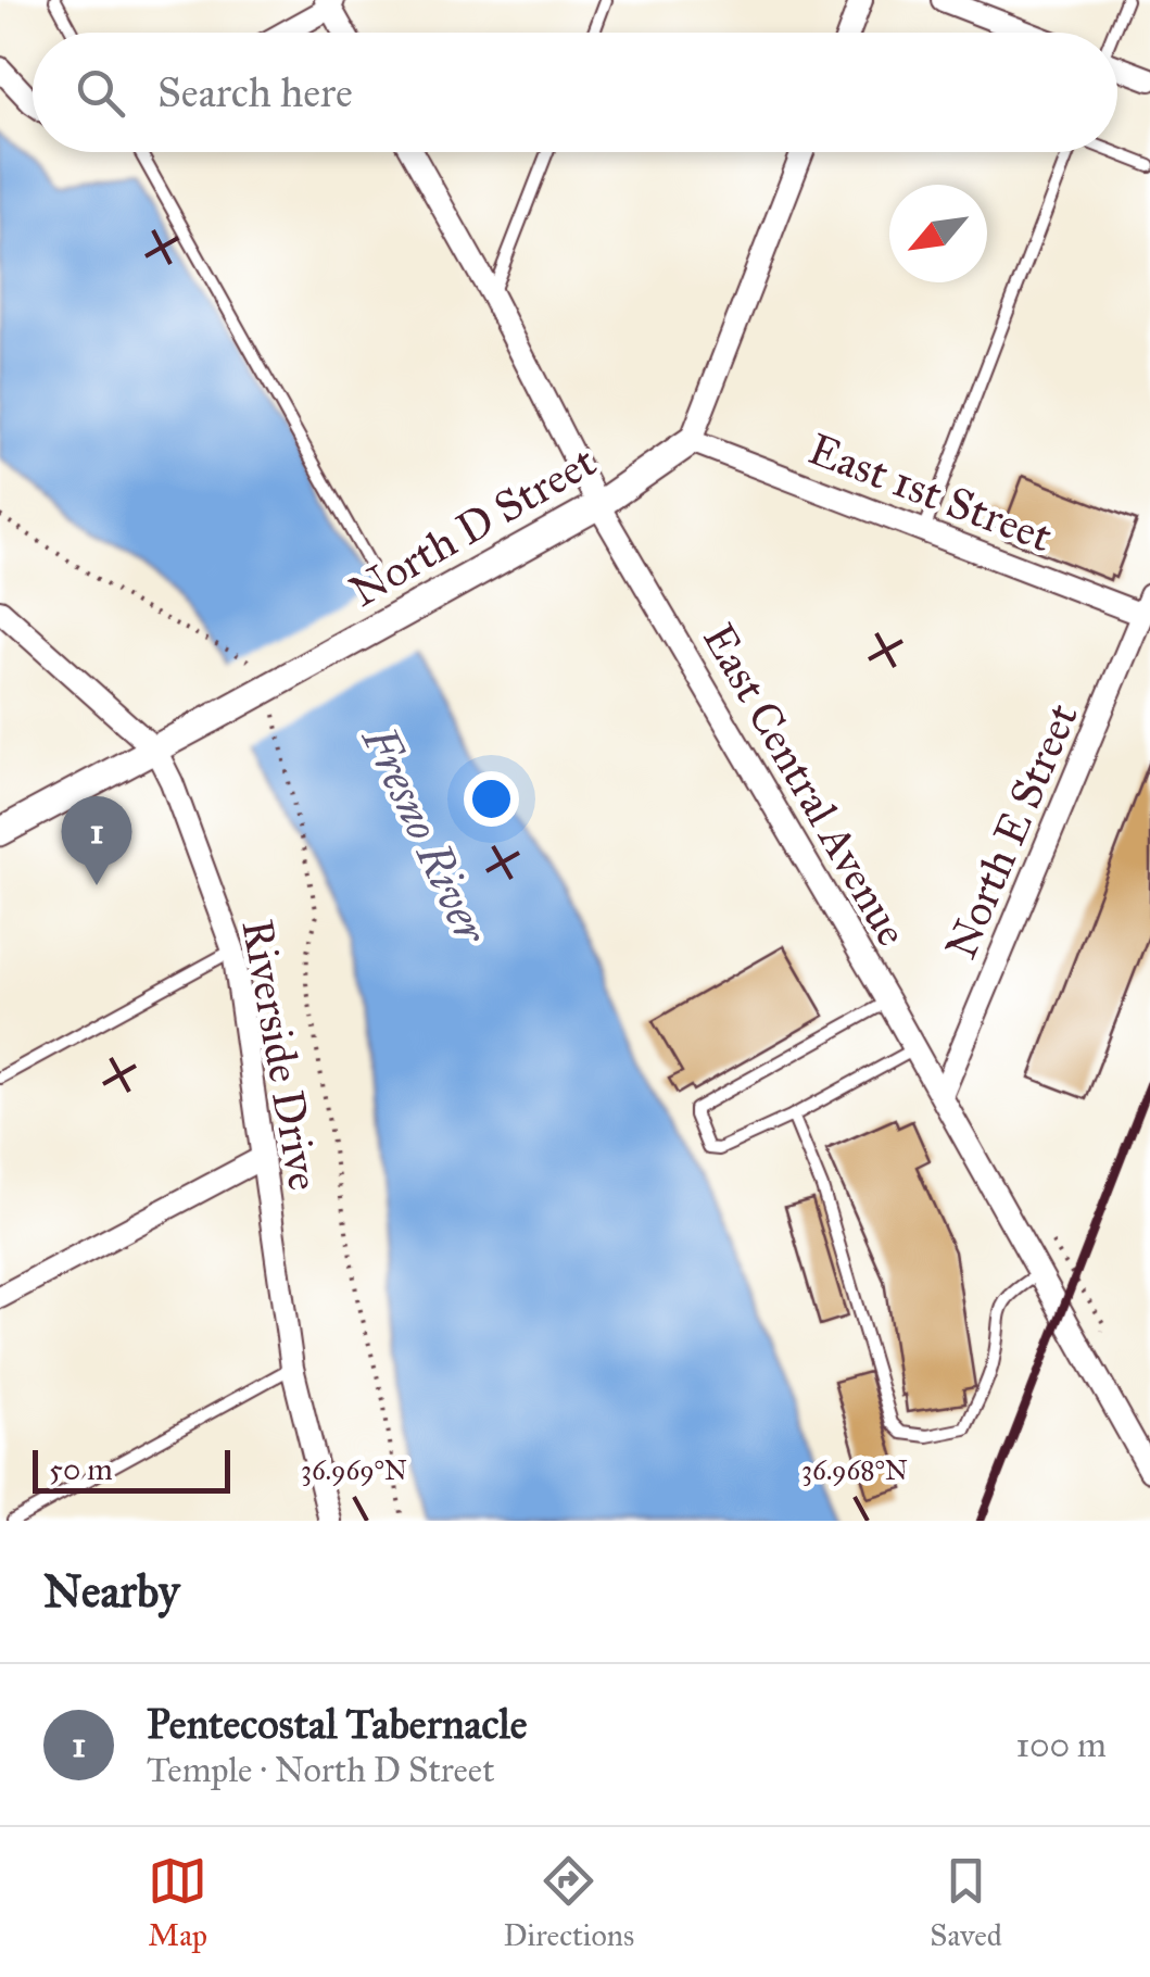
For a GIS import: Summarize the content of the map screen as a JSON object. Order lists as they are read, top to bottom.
{
  "streets": {
    "street": [
      "East 1st Street",
      "North D Street",
      "East Central Avenue",
      "North E Street",
      "Riverside Drive"
    ]
  },
  "crossings": [
    ["East 1st Street", "North D Street"],
    ["East 1st Street", "North E Street"],
    ["North D Street", "East Central Avenue"],
    ["North D Street", "Riverside Drive"],
    ["East Central Avenue", "North E Street"]
  ],
  "water": ["Fresno River"],
  "scale_bar": "50 m",
  "north": "bottom left",
  "page": {
    "search": "Search here",
    "pins": "1",
    "scale": "50 m",
    "heading": "Nearby",
    "list": [
      {
        "mark": "1",
        "name": "Pentecostal Tabernacle",
        "note": "Temple · North D Street",
        "value": "100 m"
      }
    ],
    "nav": ["Map", "Directions", "Saved"]
  },
  "coordinates": ["36.969°N", "36.968°N"]
}
